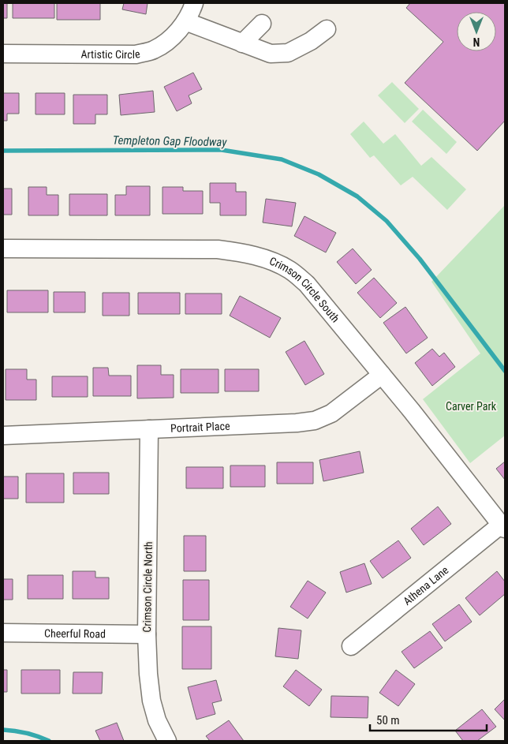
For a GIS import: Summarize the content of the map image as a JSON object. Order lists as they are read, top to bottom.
{
  "streets": {
    "street": [
      "Artistic Circle",
      "Crimson Circle South",
      "Portrait Place",
      "Athena Lane",
      "Crimson Circle North",
      "Cheerful Road"
    ]
  },
  "crossings": [
    ["Crimson Circle South", "Portrait Place"],
    ["Crimson Circle South", "Athena Lane"],
    ["Portrait Place", "Crimson Circle North"],
    ["Crimson Circle North", "Cheerful Road"]
  ],
  "water": ["Templeton Gap Floodway"],
  "parks": ["Carver Park"],
  "scale_bar": "50 m",
  "north": "bottom"
}
